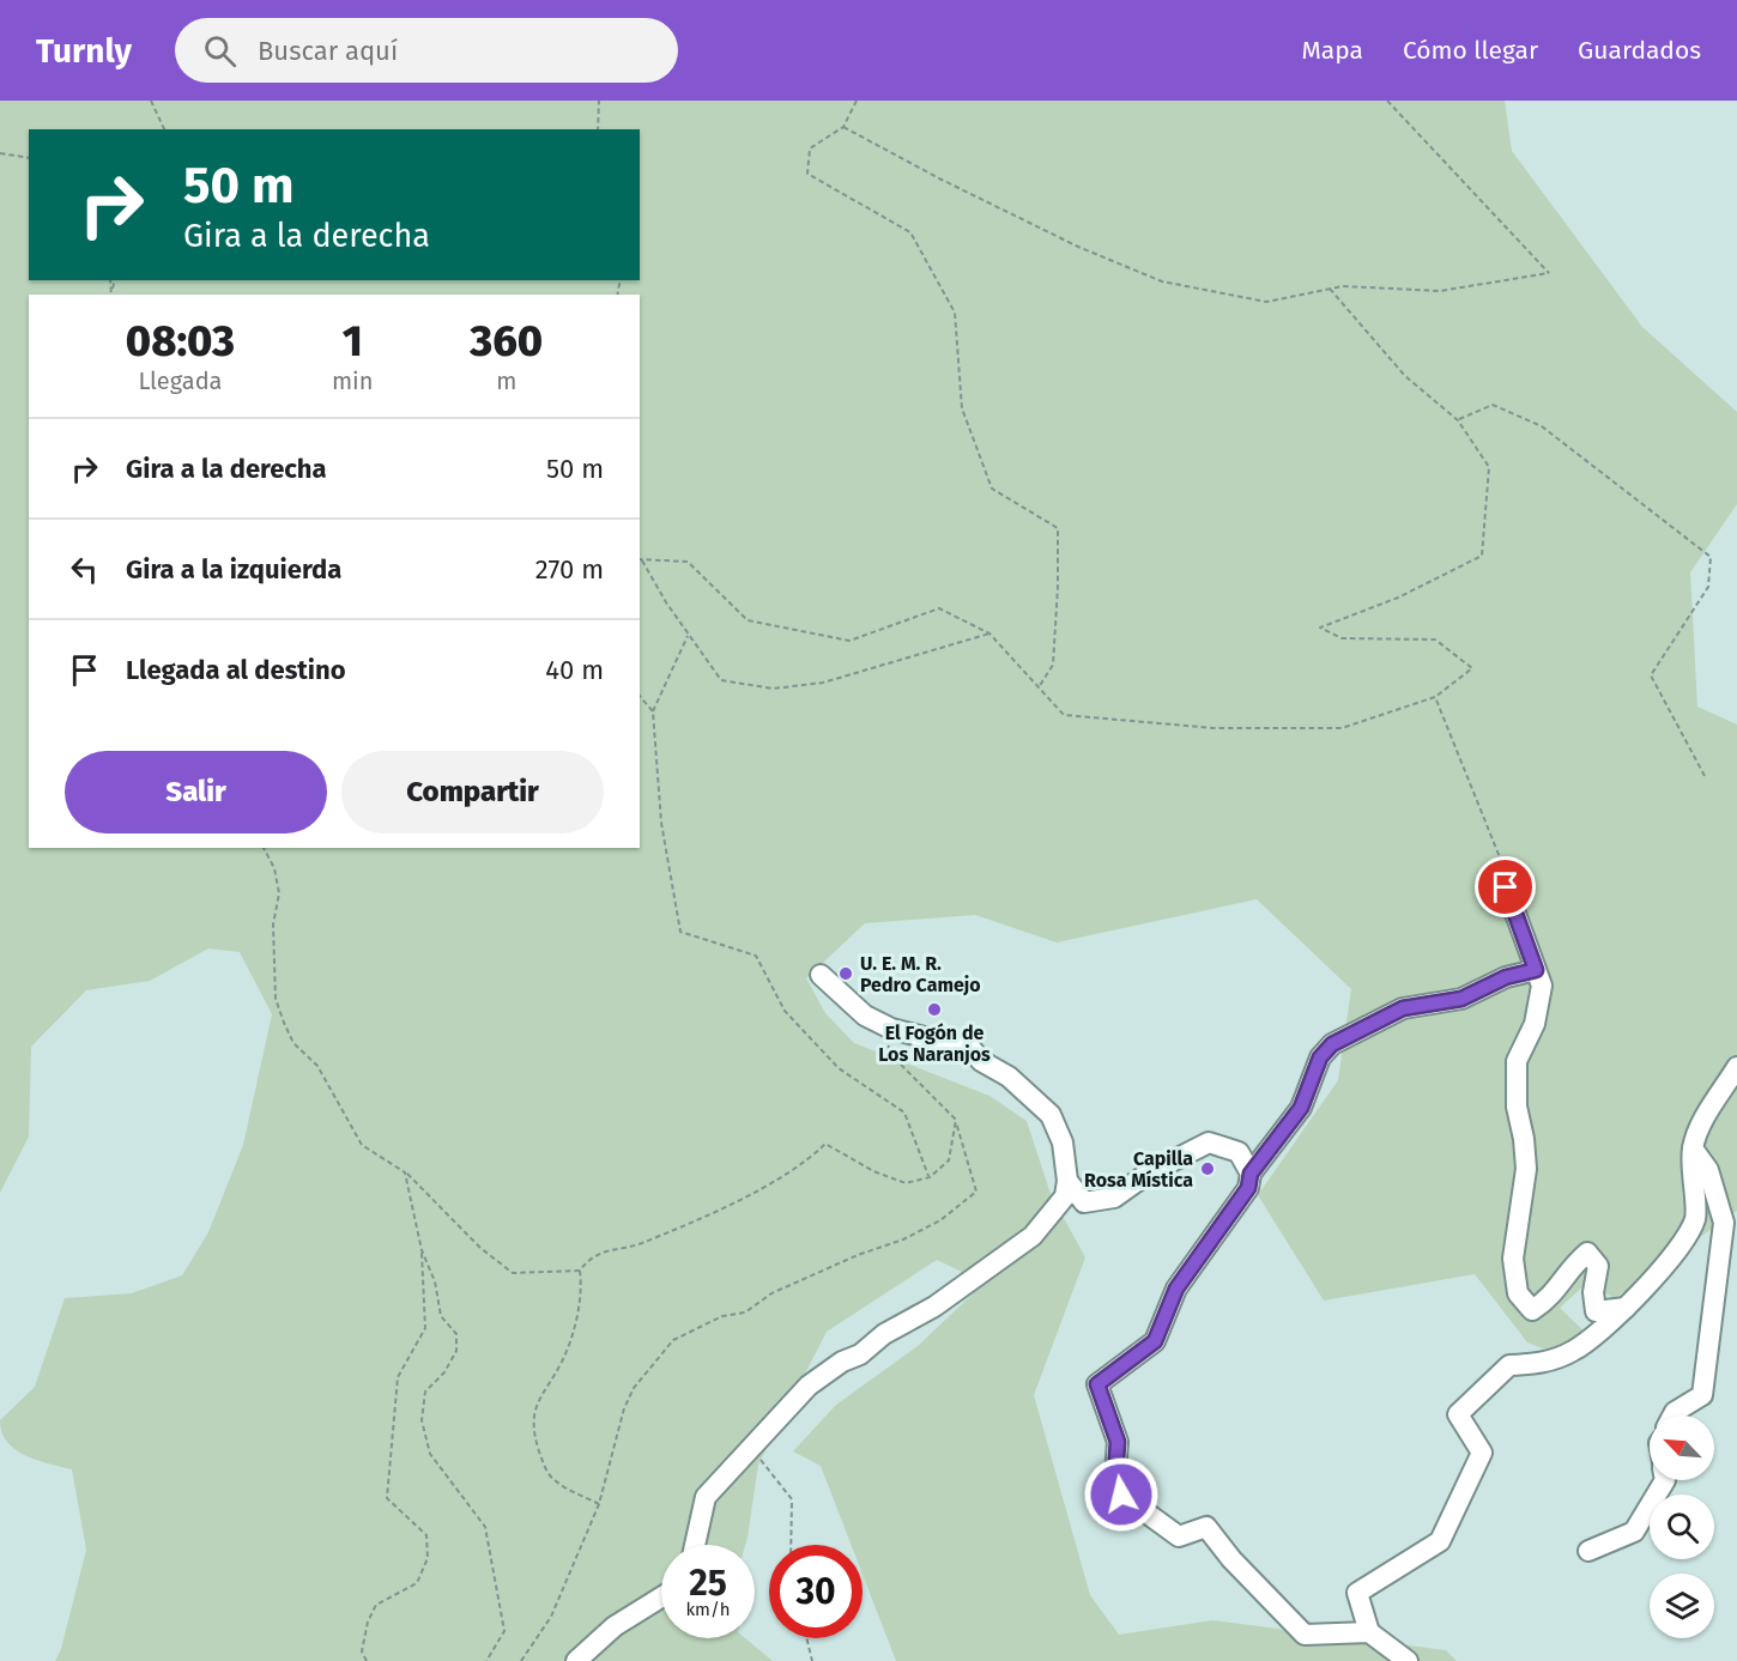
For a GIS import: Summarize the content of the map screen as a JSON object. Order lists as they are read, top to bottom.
{
  "places": ["U. E. M. R. Pedro Camejo", "El Fogón de Los Naranjos", "Capilla Rosa Mística"],
  "north": "top left",
  "page": {
    "header": "Turnly",
    "search": "Buscar aquí",
    "nav": ["Mapa", "Cómo llegar", "Guardados"],
    "turn": ["50 m", "Gira a la derecha"],
    "eta": [
      "08:03",
      "Llegada",
      "1",
      "min",
      "360",
      "m"
    ],
    "list": [
      {
        "name": "Gira a la derecha",
        "value": "50 m"
      },
      {
        "name": "Gira a la izquierda",
        "value": "270 m"
      },
      {
        "name": "Llegada al destino",
        "value": "40 m"
      }
    ],
    "buttons": ["Salir", "Compartir"],
    "speed": "25 km/h",
    "limit": "30"
  }
}
